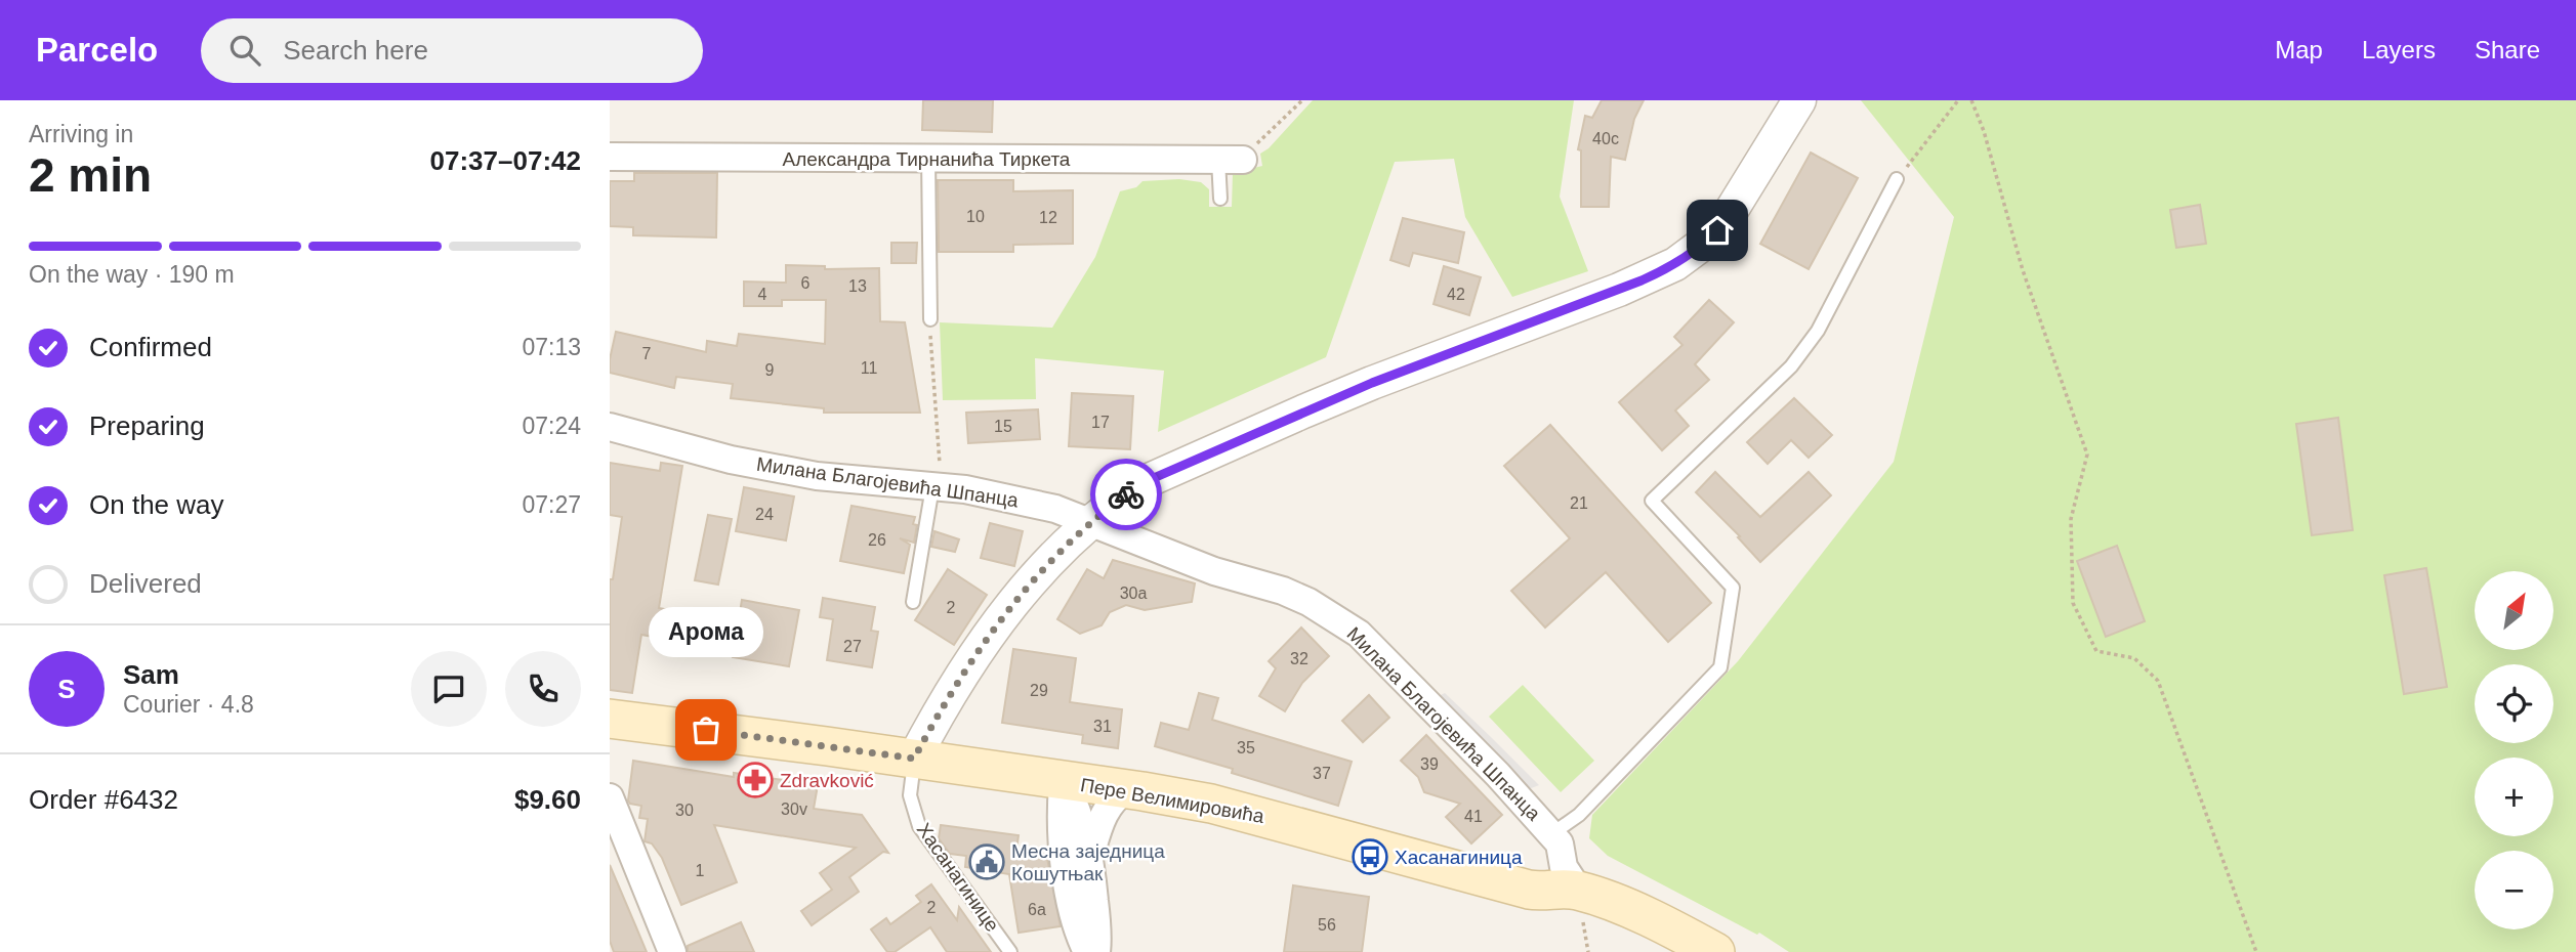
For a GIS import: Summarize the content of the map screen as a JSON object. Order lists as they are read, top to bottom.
{
  "streets": {
    "main road": ["Пере Велимировића"],
    "street": ["Александра Тирнанића Тиркета", "Милана Благојевића Шпанца"],
    "lane": ["Хасанагинице"]
  },
  "crossings": [
    ["Милана Благојевића Шпанца", "Пере Велимировића"],
    ["Пере Велимировића", "Хасанагинице"]
  ],
  "places": {
    "other": ["Арома"],
    "pharmacy": ["Zdravković"],
    "bus stop": ["Хасанагиница"],
    "public building": ["Месна заједница Кошутњак"]
  },
  "house_numbers": [
    "40c",
    "10",
    "12",
    "6",
    "13",
    "4",
    "42",
    "7",
    "11",
    "9",
    "17",
    "15",
    "21",
    "24",
    "26",
    "30a",
    "2",
    "27",
    "32",
    "29",
    "31",
    "35",
    "39",
    "37",
    "30v",
    "30",
    "41",
    "1",
    "2",
    "6a",
    "56"
  ],
  "north": "top right",
  "page": {
    "header": "Parcelo",
    "search": "Search here",
    "nav": ["Map", "Layers", "Share"],
    "heading": ["2 min", "Arriving in", "07:37–07:42"],
    "panel": [
      "Sam",
      "Courier · 4.8",
      "Order #6432",
      "$9.60"
    ],
    "bar": "On the way · 190 m",
    "list": [
      ["Confirmed", "07:13"],
      ["Preparing", "07:24"],
      ["On the way", "07:27"],
      "Delivered"
    ],
    "map_buttons": ["+", "−"],
    "bubble": "Арома",
    "round": "S"
  }
}
